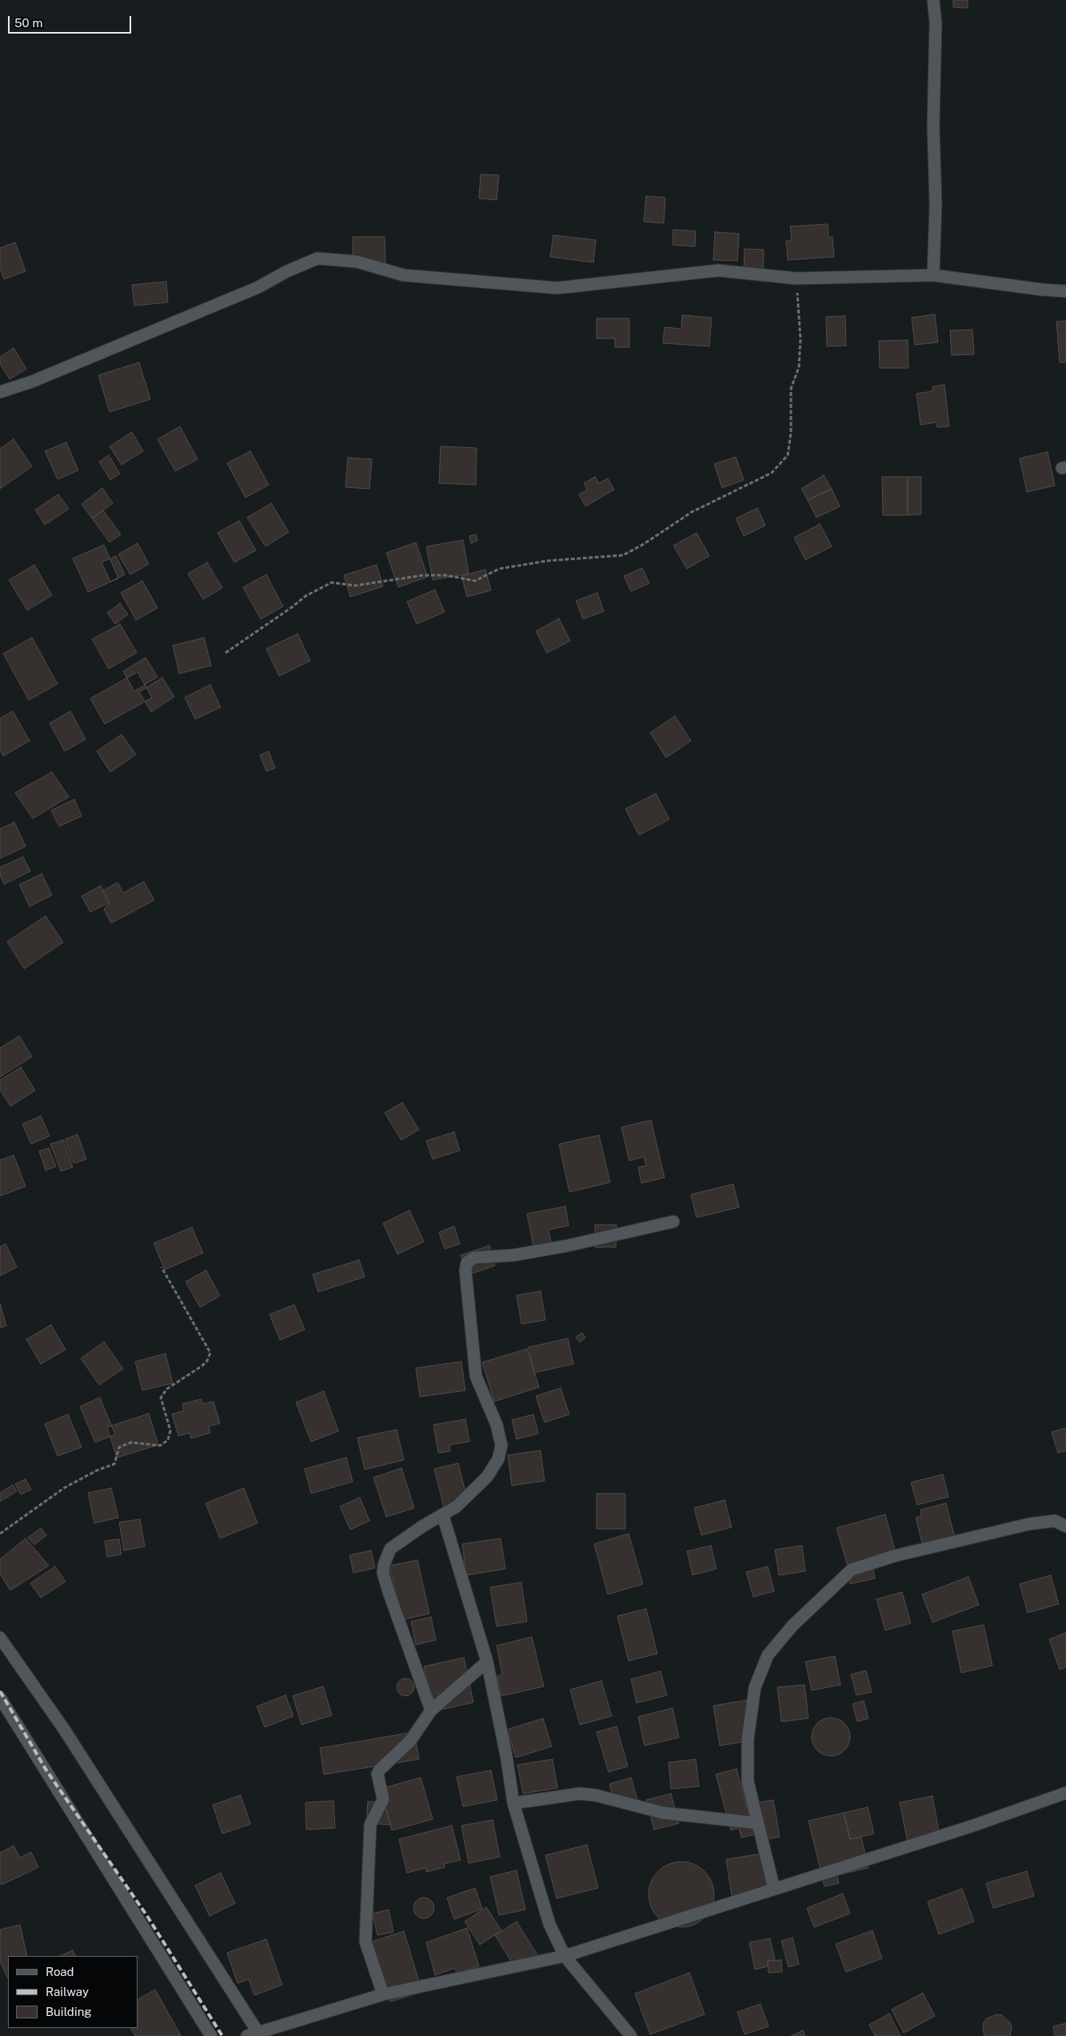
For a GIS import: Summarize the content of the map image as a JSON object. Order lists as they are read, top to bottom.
{
  "legend": ["Road", "Railway", "Building"],
  "scale_bar": "50 m"
}
